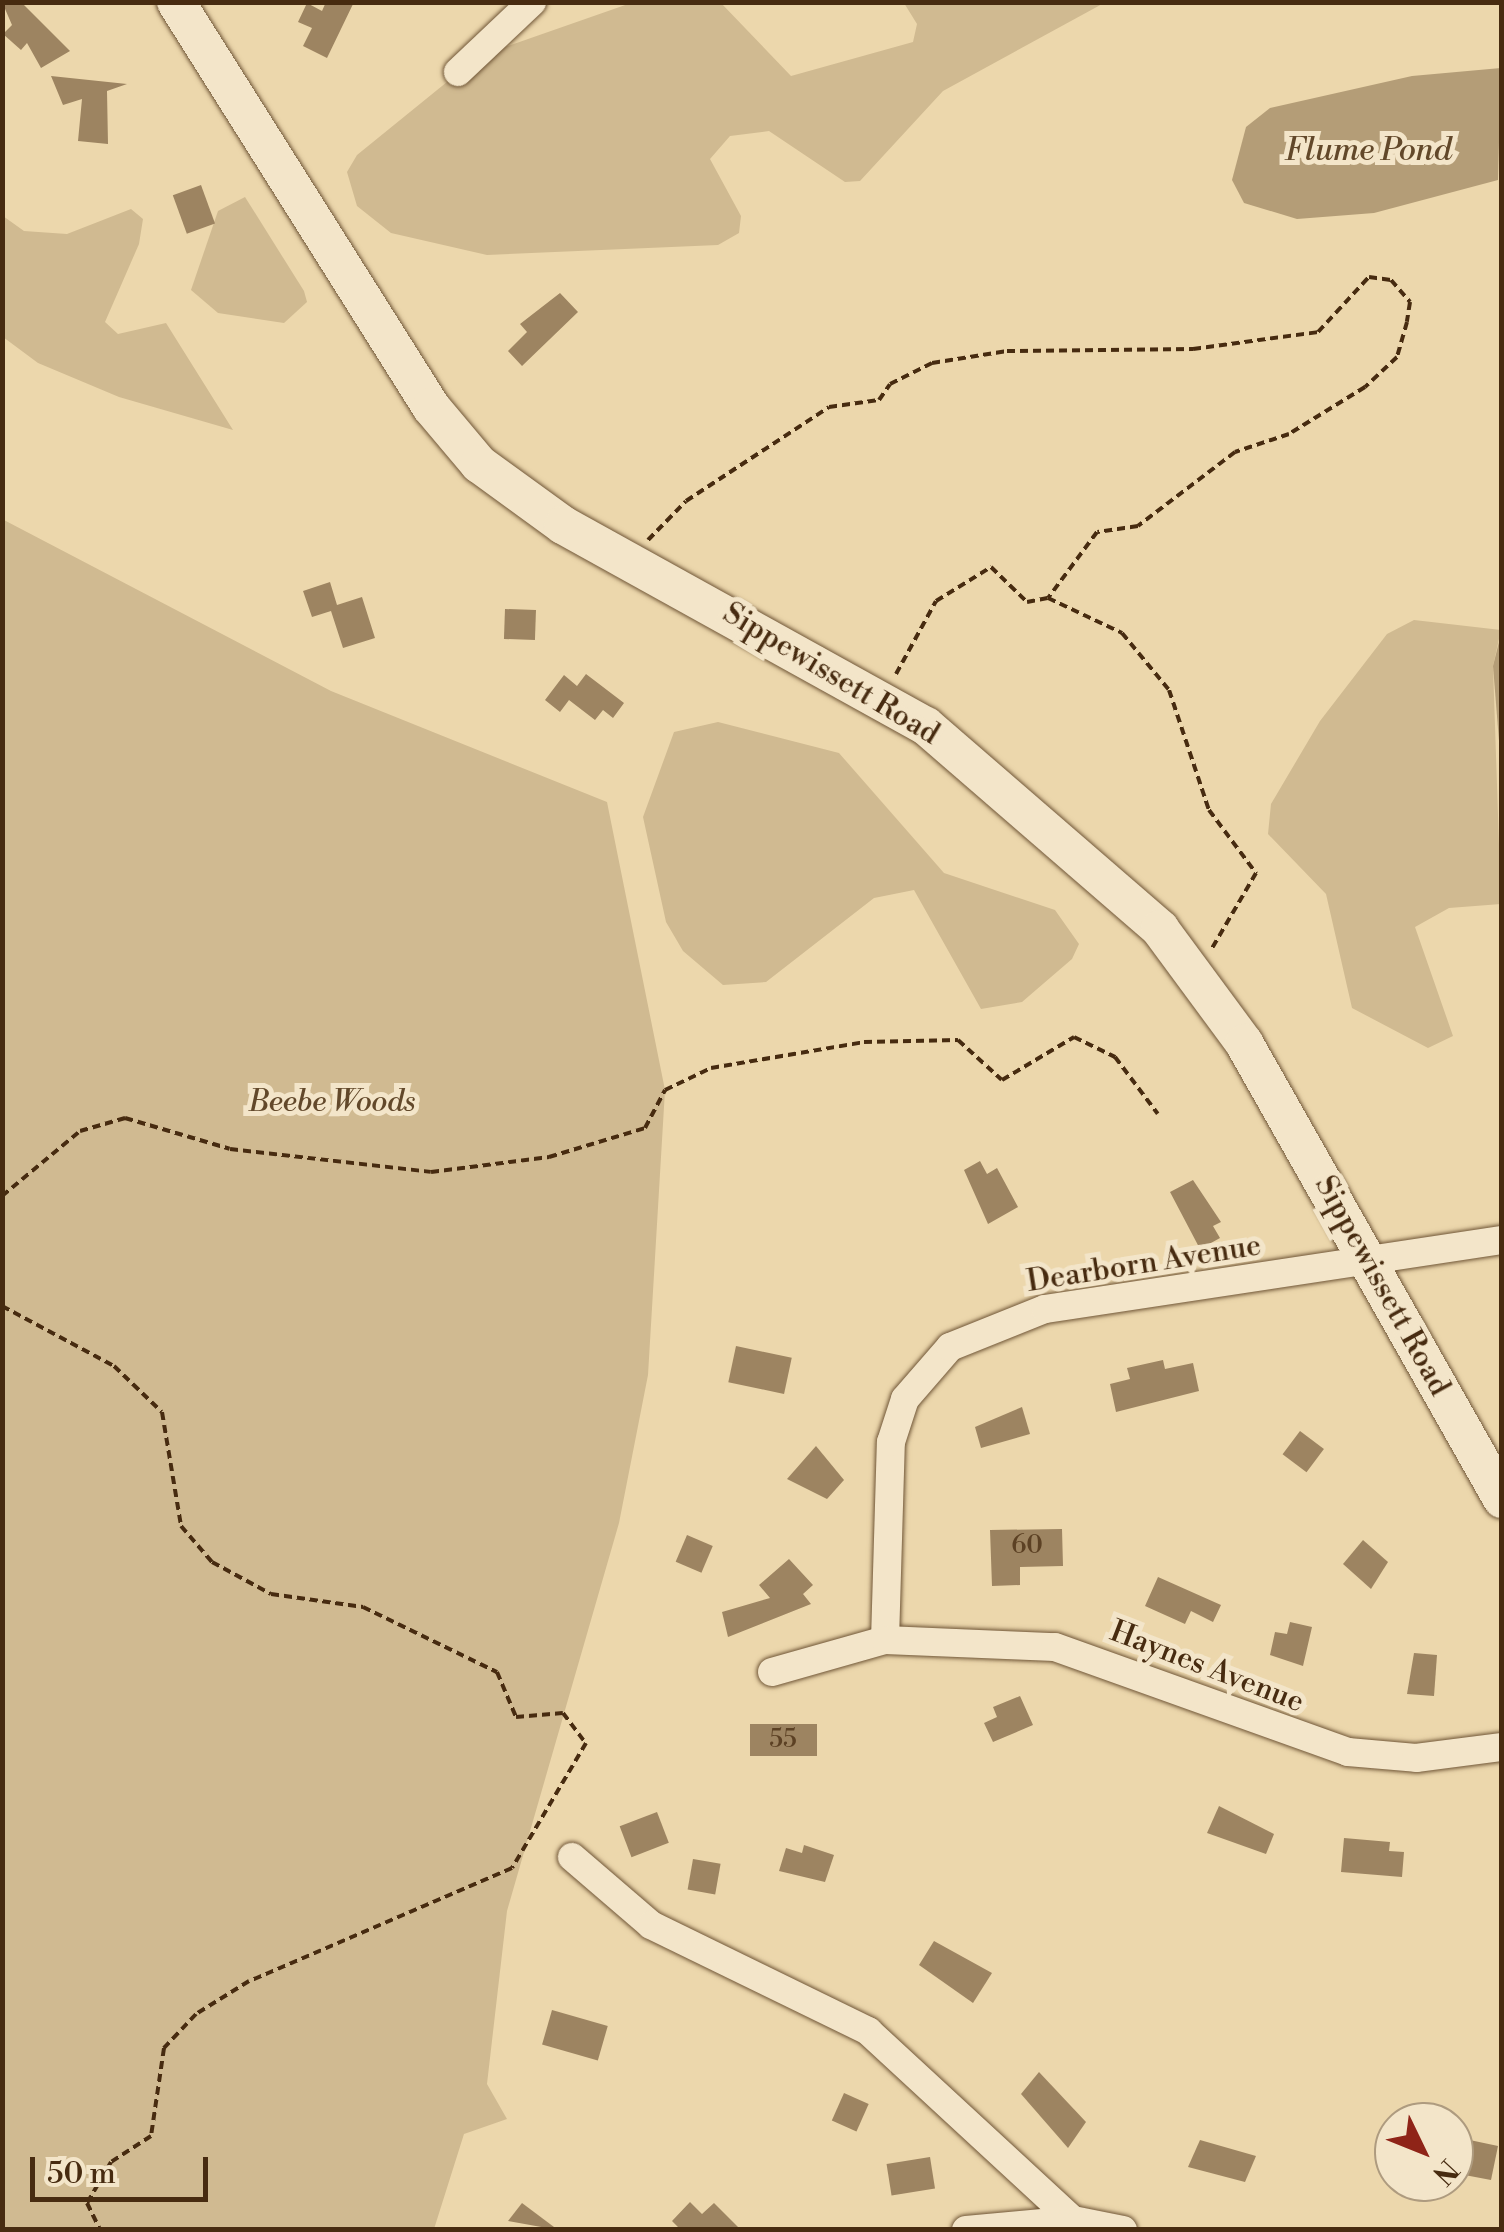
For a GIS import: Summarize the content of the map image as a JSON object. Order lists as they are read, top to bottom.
{
  "streets": {
    "main road": ["Sippewissett Road"],
    "street": ["Dearborn Avenue", "Haynes Avenue"]
  },
  "crossings": [
    ["Sippewissett Road", "Dearborn Avenue"],
    ["Dearborn Avenue", "Haynes Avenue"]
  ],
  "water": ["Flume Pond"],
  "parks": ["Beebe Woods"],
  "house_numbers": ["60", "55"],
  "scale_bar": "50 m",
  "north": "bottom right"
}
